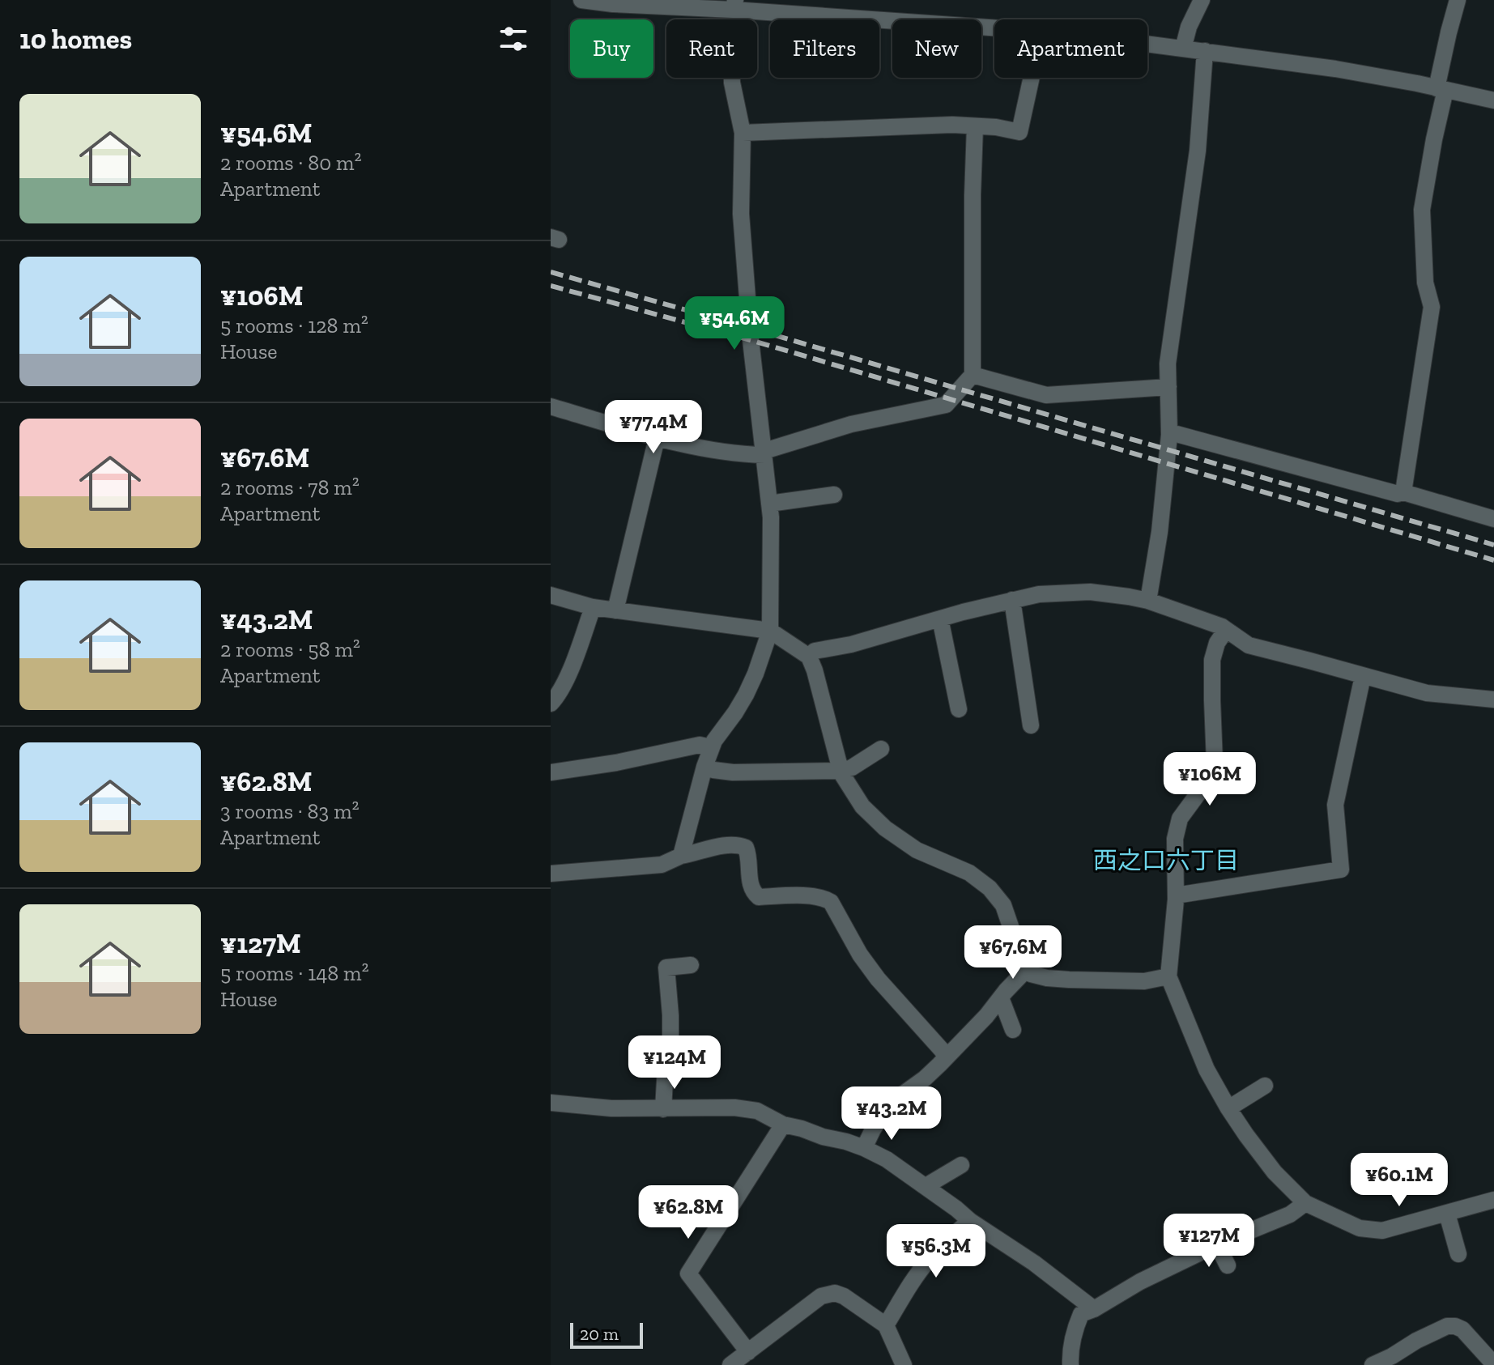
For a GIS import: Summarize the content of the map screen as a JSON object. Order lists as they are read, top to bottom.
{
  "districts": ["西之口六丁目"],
  "scale_bar": "20 m",
  "page": {
    "heading": "10 homes",
    "chip": [
      "Buy",
      "Rent",
      "Filters",
      "New",
      "Apartment"
    ],
    "list": [
      {
        "name": "¥54.6M",
        "note": "2 rooms · 80 m² · Apartment"
      },
      {
        "name": "¥106M",
        "note": "5 rooms · 128 m² · House"
      },
      {
        "name": "¥67.6M",
        "note": "2 rooms · 78 m² · Apartment"
      },
      {
        "name": "¥43.2M",
        "note": "2 rooms · 58 m² · Apartment"
      },
      {
        "name": "¥62.8M",
        "note": "3 rooms · 83 m² · Apartment"
      },
      {
        "name": "¥127M",
        "note": "5 rooms · 148 m² · House"
      }
    ],
    "price": [
      "¥54.6M",
      "¥77.4M",
      "¥106M",
      "¥67.6M",
      "¥124M",
      "¥43.2M",
      "¥60.1M",
      "¥62.8M",
      "¥127M",
      "¥56.3M"
    ],
    "scale": "20 m"
  }
}
